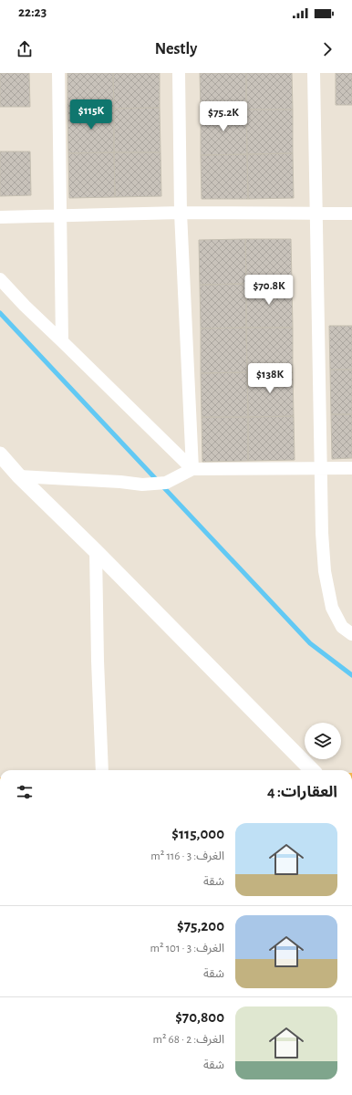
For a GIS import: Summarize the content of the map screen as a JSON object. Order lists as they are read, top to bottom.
{
  "page": {
    "status": "22:23",
    "header": "Nestly",
    "price": [
      "$115K",
      "$75.2K",
      "$70.8K",
      "$138K"
    ],
    "heading": "العقارات: 4",
    "list": [
      {
        "name": "$115,000",
        "note": "الغرف: 3 · 116 m² · شقة"
      },
      {
        "name": "$75,200",
        "note": "الغرف: 3 · 101 m² · شقة"
      },
      {
        "name": "$70,800",
        "note": "الغرف: 2 · 68 m² · شقة"
      }
    ]
  }
}
